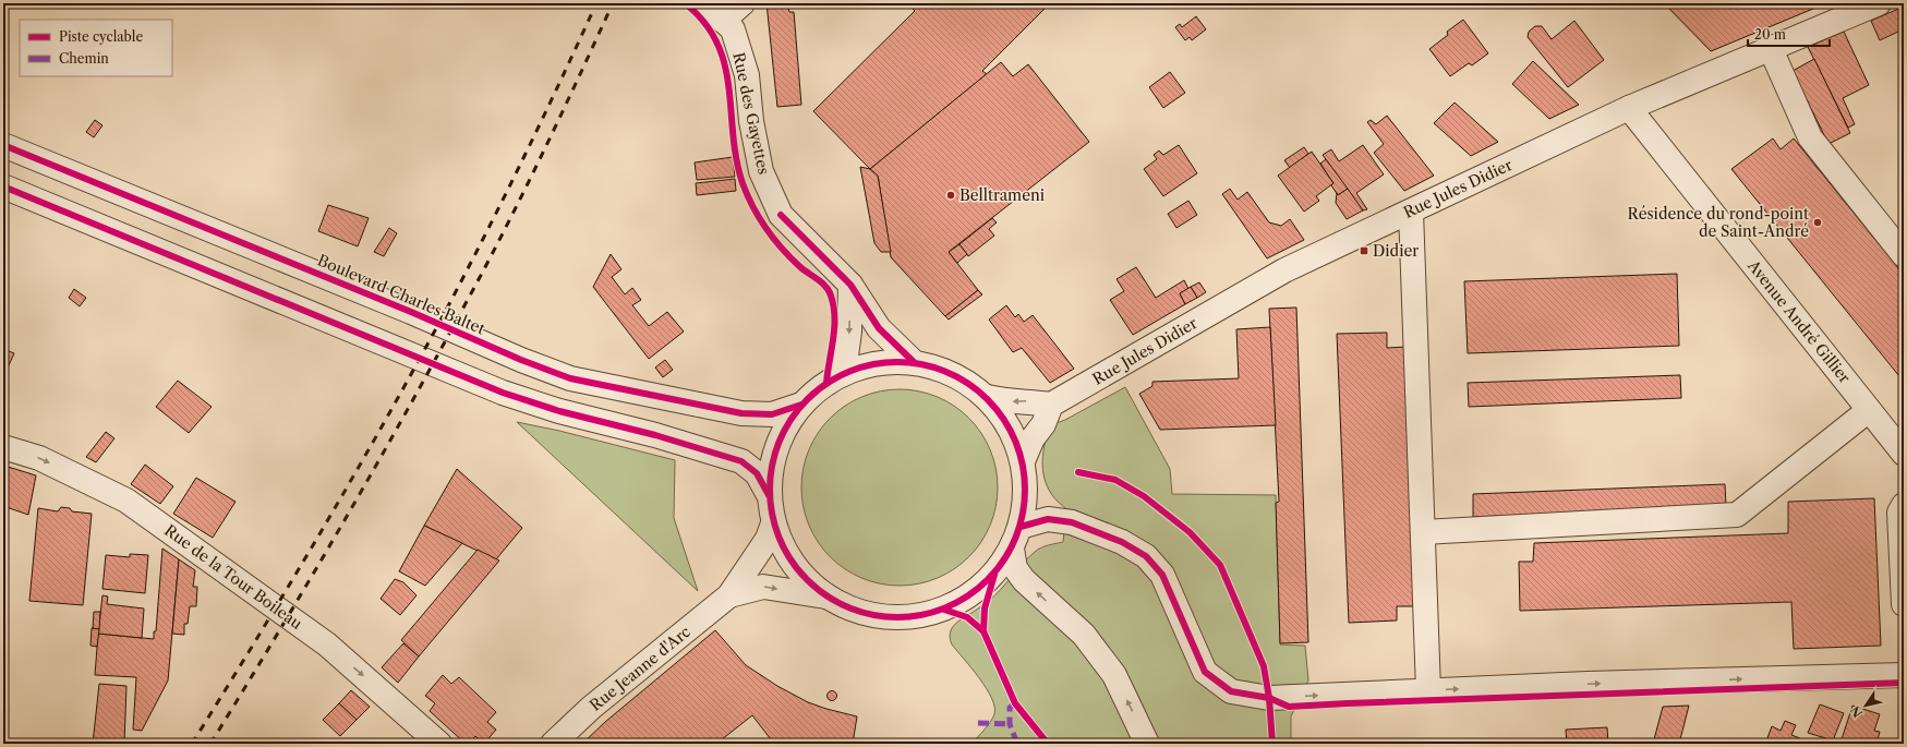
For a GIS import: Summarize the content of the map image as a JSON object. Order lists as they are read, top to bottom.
{
  "streets": {
    "street": [
      "Rue des Gayettes",
      "Rue Jules Didier",
      "Boulevard Charles Baltet",
      "Avenue André Gillier",
      "Rue de la Tour Boileau",
      "Rue Jeanne d'Arc"
    ]
  },
  "crossings": [
    ["Rue Jules Didier", "Avenue André Gillier"]
  ],
  "one_way": ["Rue de la Tour Boileau"],
  "places": {
    "other": ["Belltrameni", "Résidence du rond-point de Saint-André"],
    "transit": ["Didier"]
  },
  "legend": ["Piste cyclable", "Chemin"],
  "scale_bar": "20 m",
  "north": "bottom left"
}
